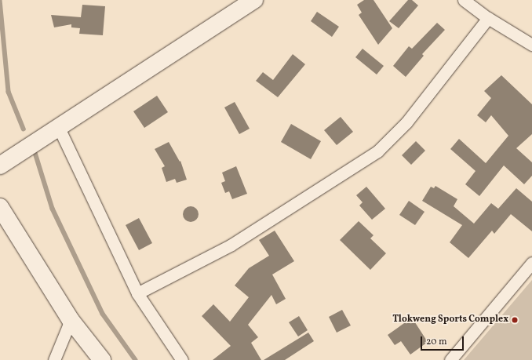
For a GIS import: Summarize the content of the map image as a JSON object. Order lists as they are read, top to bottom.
{
  "places": ["Tlokweng Sports Complex"],
  "scale_bar": "20 m"
}
